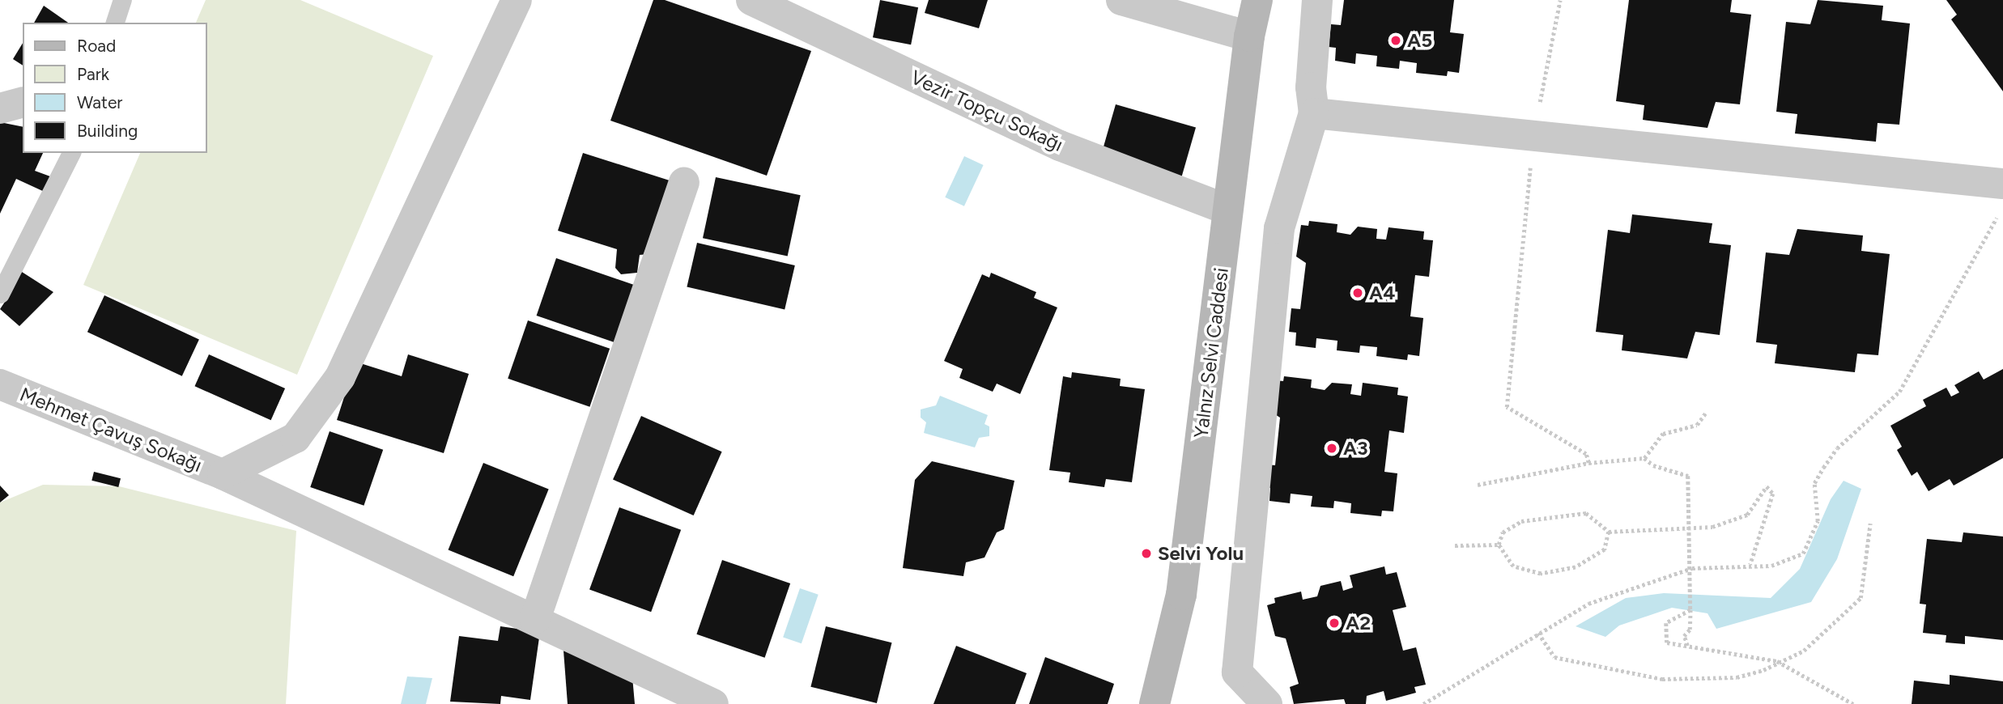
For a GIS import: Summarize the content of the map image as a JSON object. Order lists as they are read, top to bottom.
{
  "streets": {
    "street": ["Vezir Topçu Sokağı", "Yalnız Selvi Caddesi", "Mehmet Çavuş Sokağı"]
  },
  "crossings": [
    ["Vezir Topçu Sokağı", "Yalnız Selvi Caddesi"]
  ],
  "places": [
    "A5",
    "A4",
    "A3",
    "Selvi Yolu",
    "A2"
  ],
  "legend": [
    "Road",
    "Park",
    "Water",
    "Building"
  ]
}
